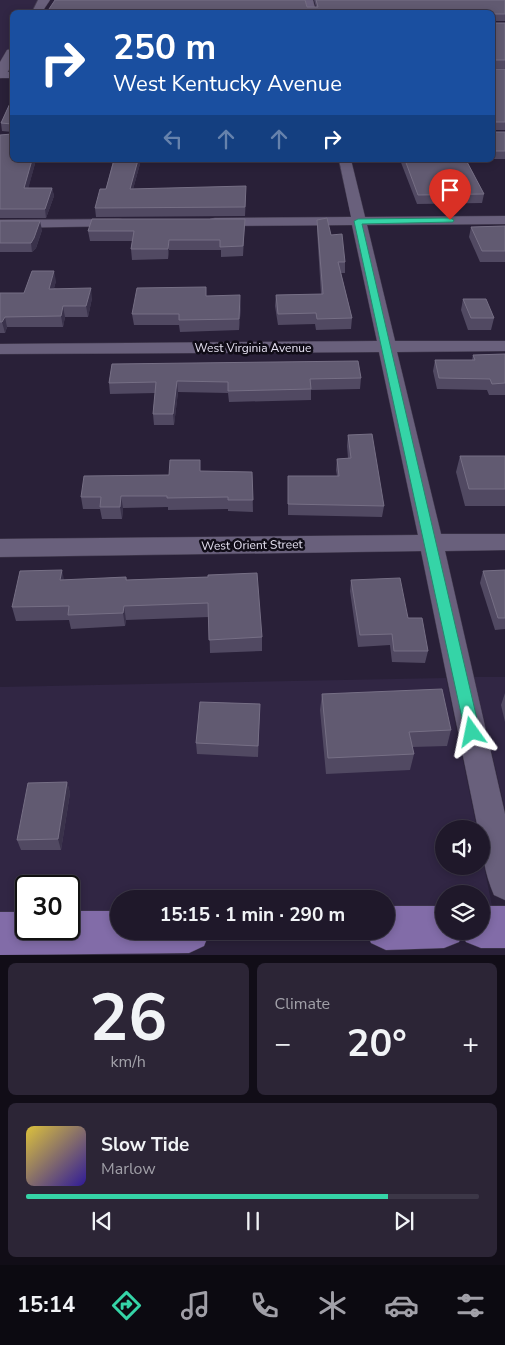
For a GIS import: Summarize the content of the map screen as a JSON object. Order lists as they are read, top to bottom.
{
  "streets": {
    "street": ["West Virginia Avenue", "West Orient Street"]
  },
  "page": {
    "turn": ["250 m", "West Kentucky Avenue"],
    "limit": "30",
    "trip": "15:15 · 1 min · 290 m",
    "tile": [
      ["26", "km/h"],
      "Climate"
    ],
    "heat": ["−", "20°", "+"],
    "song": ["Slow Tide", "Marlow"],
    "tabs": "15:14"
  }
}
